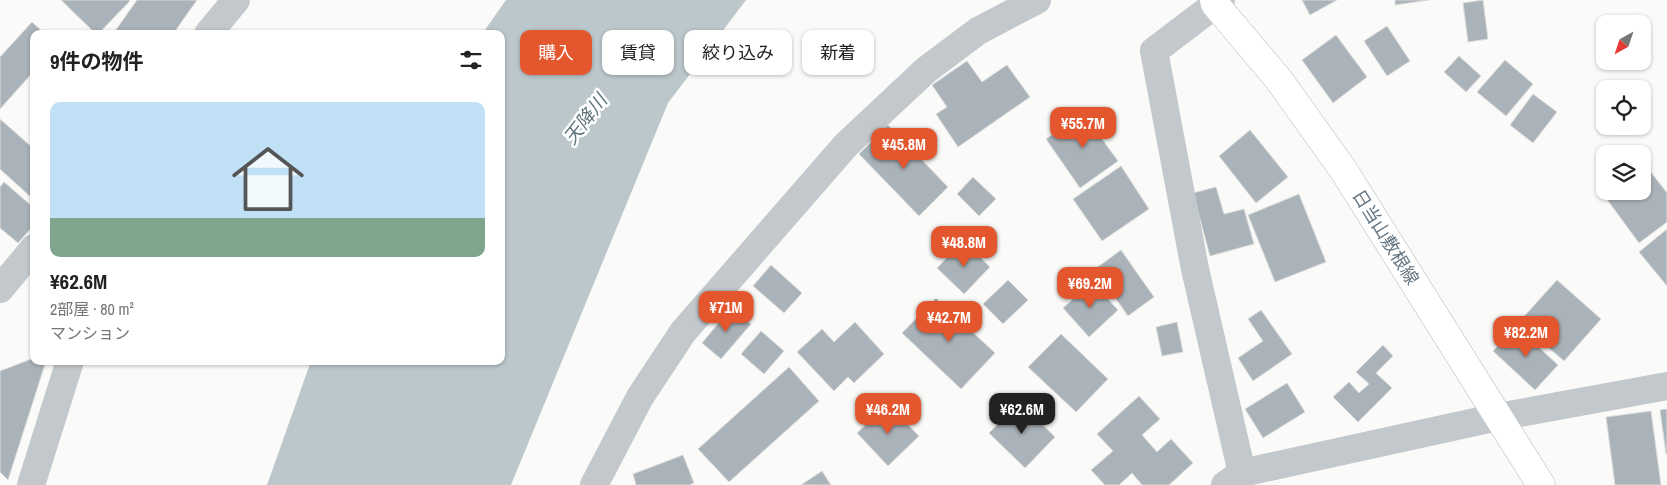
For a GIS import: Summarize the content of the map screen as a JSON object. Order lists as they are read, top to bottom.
{
  "streets": {
    "main road": ["日当山敷根線"]
  },
  "water": ["天降川"],
  "north": "bottom left",
  "page": {
    "chip": [
      "購入",
      "賃貸",
      "絞り込み",
      "新着"
    ],
    "heading": "9件の物件",
    "list": [
      {
        "name": "¥62.6M",
        "note": "2部屋 · 80 m² · マンション"
      }
    ],
    "price": [
      "¥55.7M",
      "¥45.8M",
      "¥48.8M",
      "¥69.2M",
      "¥71M",
      "¥42.7M",
      "¥82.2M",
      "¥46.2M",
      "¥62.6M"
    ]
  }
}
